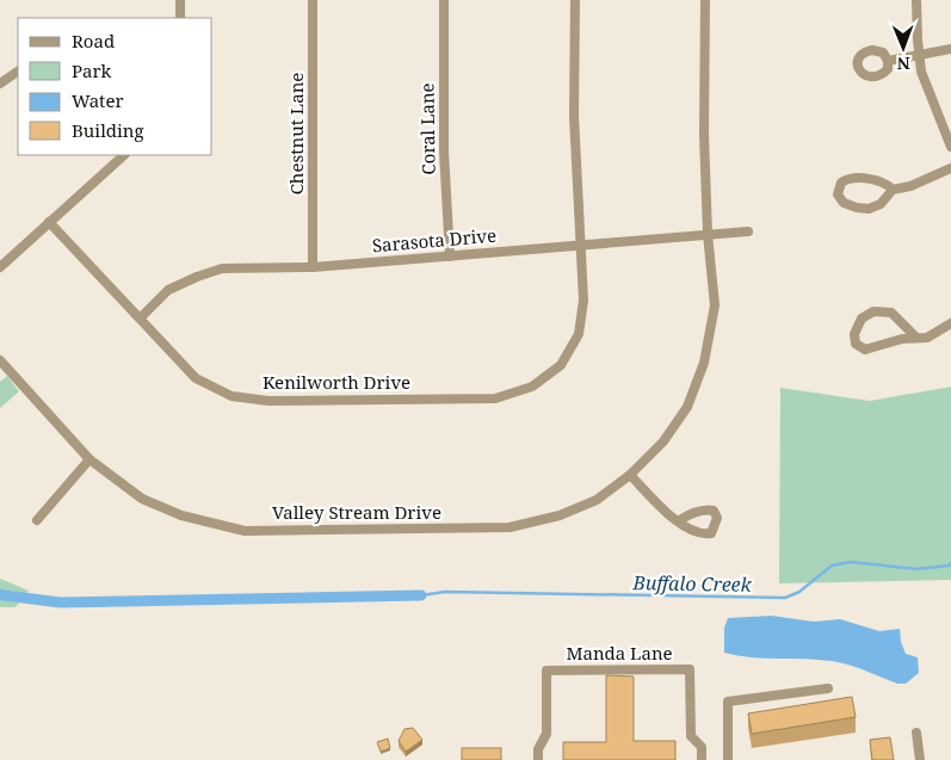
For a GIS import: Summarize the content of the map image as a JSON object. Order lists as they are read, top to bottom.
{
  "streets": {
    "street": [
      "Coral Lane",
      "Chestnut Lane",
      "Sarasota Drive",
      "Kenilworth Drive",
      "Valley Stream Drive",
      "Manda Lane"
    ]
  },
  "crossings": [
    ["Coral Lane", "Sarasota Drive"],
    ["Chestnut Lane", "Sarasota Drive"],
    ["Sarasota Drive", "Kenilworth Drive"],
    ["Sarasota Drive", "Valley Stream Drive"]
  ],
  "water": ["Buffalo Creek"],
  "legend": [
    "Road",
    "Park",
    "Water",
    "Building"
  ],
  "north": "bottom"
}
